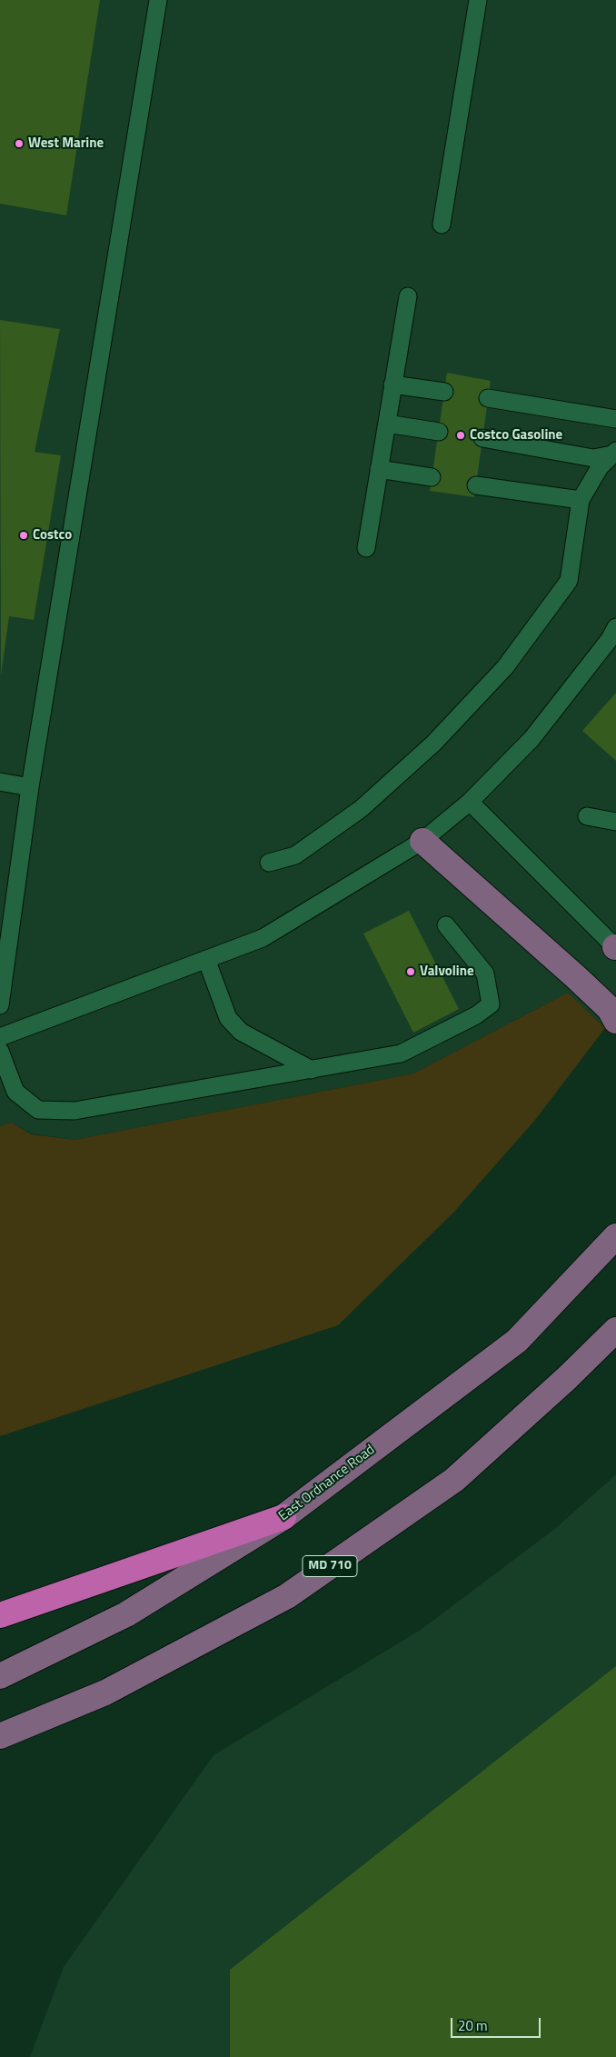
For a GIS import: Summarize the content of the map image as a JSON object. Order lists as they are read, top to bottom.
{
  "streets": {
    "main road": ["East Ordnance Road", "MD 710"]
  },
  "places": [
    "West Marine",
    "Costco Gasoline",
    "Costco",
    "Valvoline"
  ],
  "scale_bar": "20 m"
}
